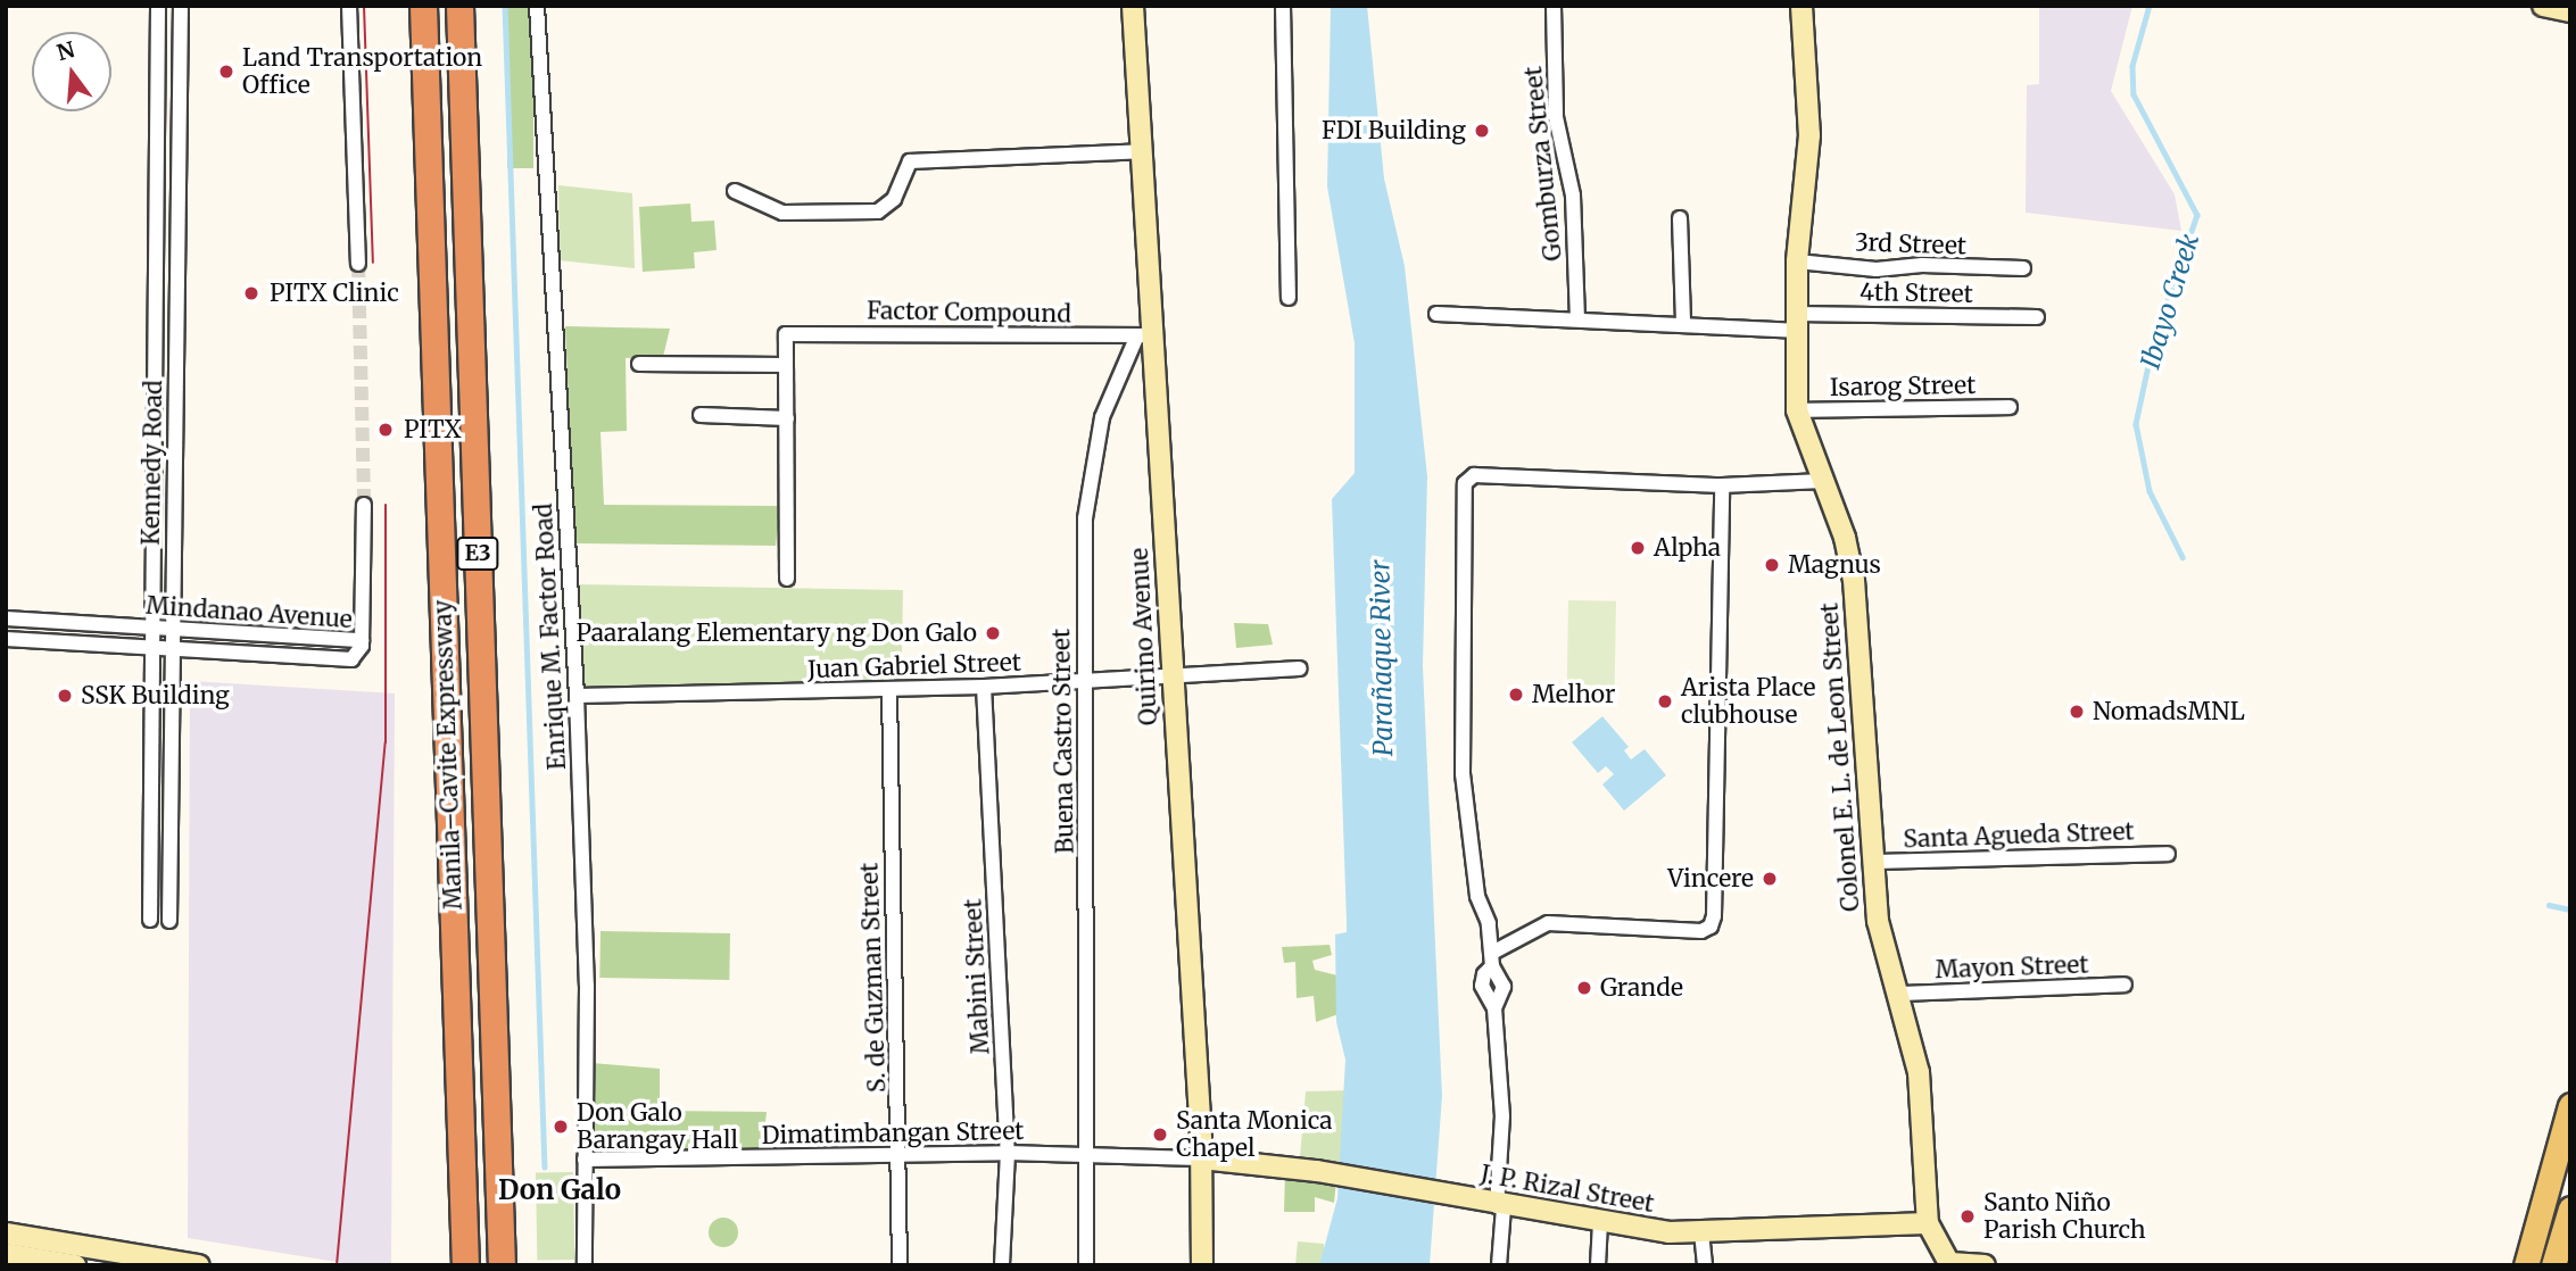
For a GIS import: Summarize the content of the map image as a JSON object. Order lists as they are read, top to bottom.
{
  "streets": {
    "highway": ["E3", "Manila–Cavite Expressway"],
    "street": [
      "Gomburza Street",
      "3rd Street",
      "4th Street",
      "Factor Compound",
      "Isarog Street",
      "Kennedy Road",
      "Mindanao Avenue",
      "Enrique M. Factor Road",
      "Quirino Avenue",
      "Juan Gabriel Street",
      "Buena Castro Street",
      "Colonel E. L. de Leon Street",
      "Santa Agueda Street",
      "Mayon Street",
      "Mabini Street",
      "S. de Guzman Street",
      "Dimatimbangan Street",
      "J. P. Rizal Street"
    ]
  },
  "crossings": [
    ["3rd Street", "Colonel E. L. de Leon Street"],
    ["4th Street", "Colonel E. L. de Leon Street"],
    ["Factor Compound", "Quirino Avenue"],
    ["Factor Compound", "Buena Castro Street"],
    ["Isarog Street", "Colonel E. L. de Leon Street"],
    ["Kennedy Road", "Mindanao Avenue"],
    ["Enrique M. Factor Road", "Juan Gabriel Street"],
    ["Enrique M. Factor Road", "Dimatimbangan Street"],
    ["Quirino Avenue", "Juan Gabriel Street"],
    ["Quirino Avenue", "Buena Castro Street"],
    ["Quirino Avenue", "Dimatimbangan Street"],
    ["Quirino Avenue", "J. P. Rizal Street"],
    ["Juan Gabriel Street", "Buena Castro Street"],
    ["Juan Gabriel Street", "Mabini Street"],
    ["Juan Gabriel Street", "S. de Guzman Street"],
    ["Buena Castro Street", "Dimatimbangan Street"],
    ["Colonel E. L. de Leon Street", "Santa Agueda Street"],
    ["Colonel E. L. de Leon Street", "Mayon Street"],
    ["Colonel E. L. de Leon Street", "J. P. Rizal Street"],
    ["Mabini Street", "Dimatimbangan Street"],
    ["S. de Guzman Street", "Dimatimbangan Street"],
    ["Dimatimbangan Street", "J. P. Rizal Street"]
  ],
  "districts": ["Don Galo"],
  "water": ["Ibayo Creek", "Parañaque River"],
  "places": [
    "Land Transportation Office",
    "FDI Building",
    "PITX Clinic",
    "PITX",
    "Alpha",
    "Magnus",
    "Paaralang Elementary ng Don Galo",
    "Melhor",
    "SSK Building",
    "Arista Place clubhouse",
    "NomadsMNL",
    "Vincere",
    "Grande",
    "Don Galo Barangay Hall",
    "Santa Monica Chapel",
    "Santo Niño Parish Church"
  ],
  "north": "top"
}
